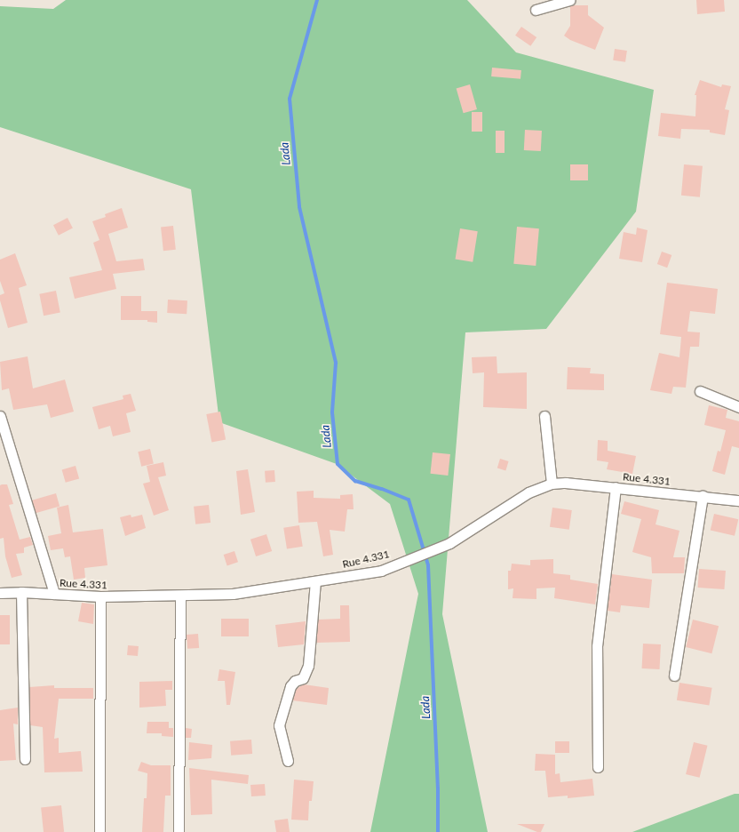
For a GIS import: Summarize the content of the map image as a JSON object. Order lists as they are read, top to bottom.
{
  "streets": {
    "street": ["Rue 4.331"]
  },
  "water": ["Lada"]
}
